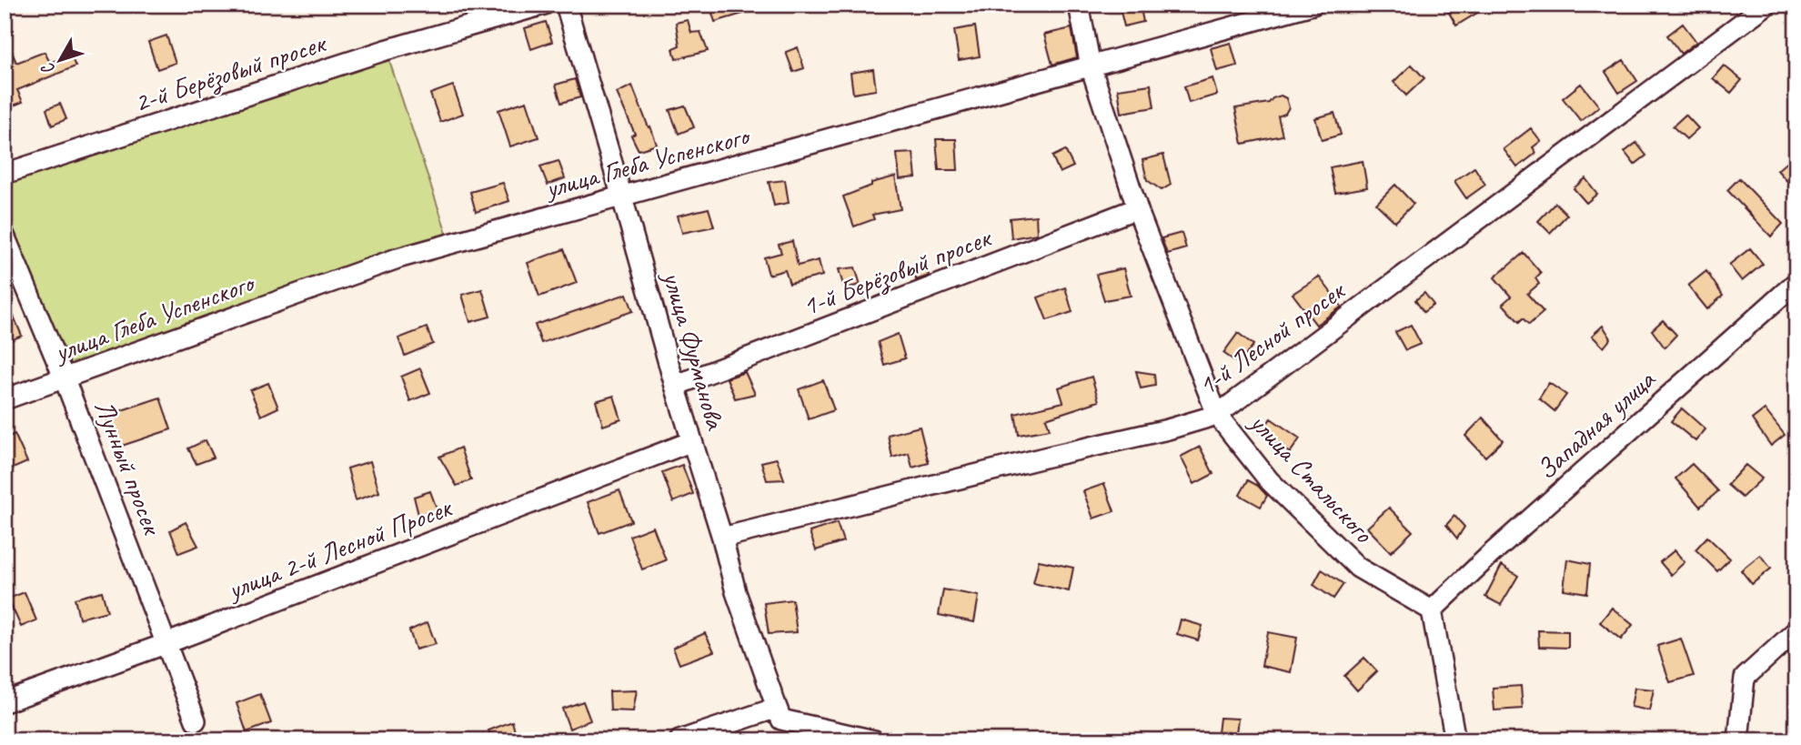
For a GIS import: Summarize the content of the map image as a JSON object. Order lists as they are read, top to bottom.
{
  "streets": {
    "street": [
      "2-й Берёзовый просек",
      "улица Глеба Успенского",
      "1-й Берёзовый просек",
      "1-й Лесной просек",
      "улица Фурманова",
      "Западная улица",
      "Лунный просек",
      "улица Стальского",
      "улица 2-й Лесной Просек"
    ]
  },
  "crossings": [
    ["улица Глеба Успенского", "улица Фурманова"],
    ["улица Глеба Успенского", "Лунный просек"],
    ["улица Глеба Успенского", "улица Стальского"],
    ["1-й Берёзовый просек", "улица Фурманова"],
    ["1-й Берёзовый просек", "улица Стальского"],
    ["1-й Лесной просек", "улица Фурманова"],
    ["1-й Лесной просек", "улица Стальского"],
    ["улица Фурманова", "улица 2-й Лесной Просек"],
    ["Западная улица", "улица Стальского"],
    ["Лунный просек", "улица 2-й Лесной Просек"]
  ],
  "north": "bottom left"
}
